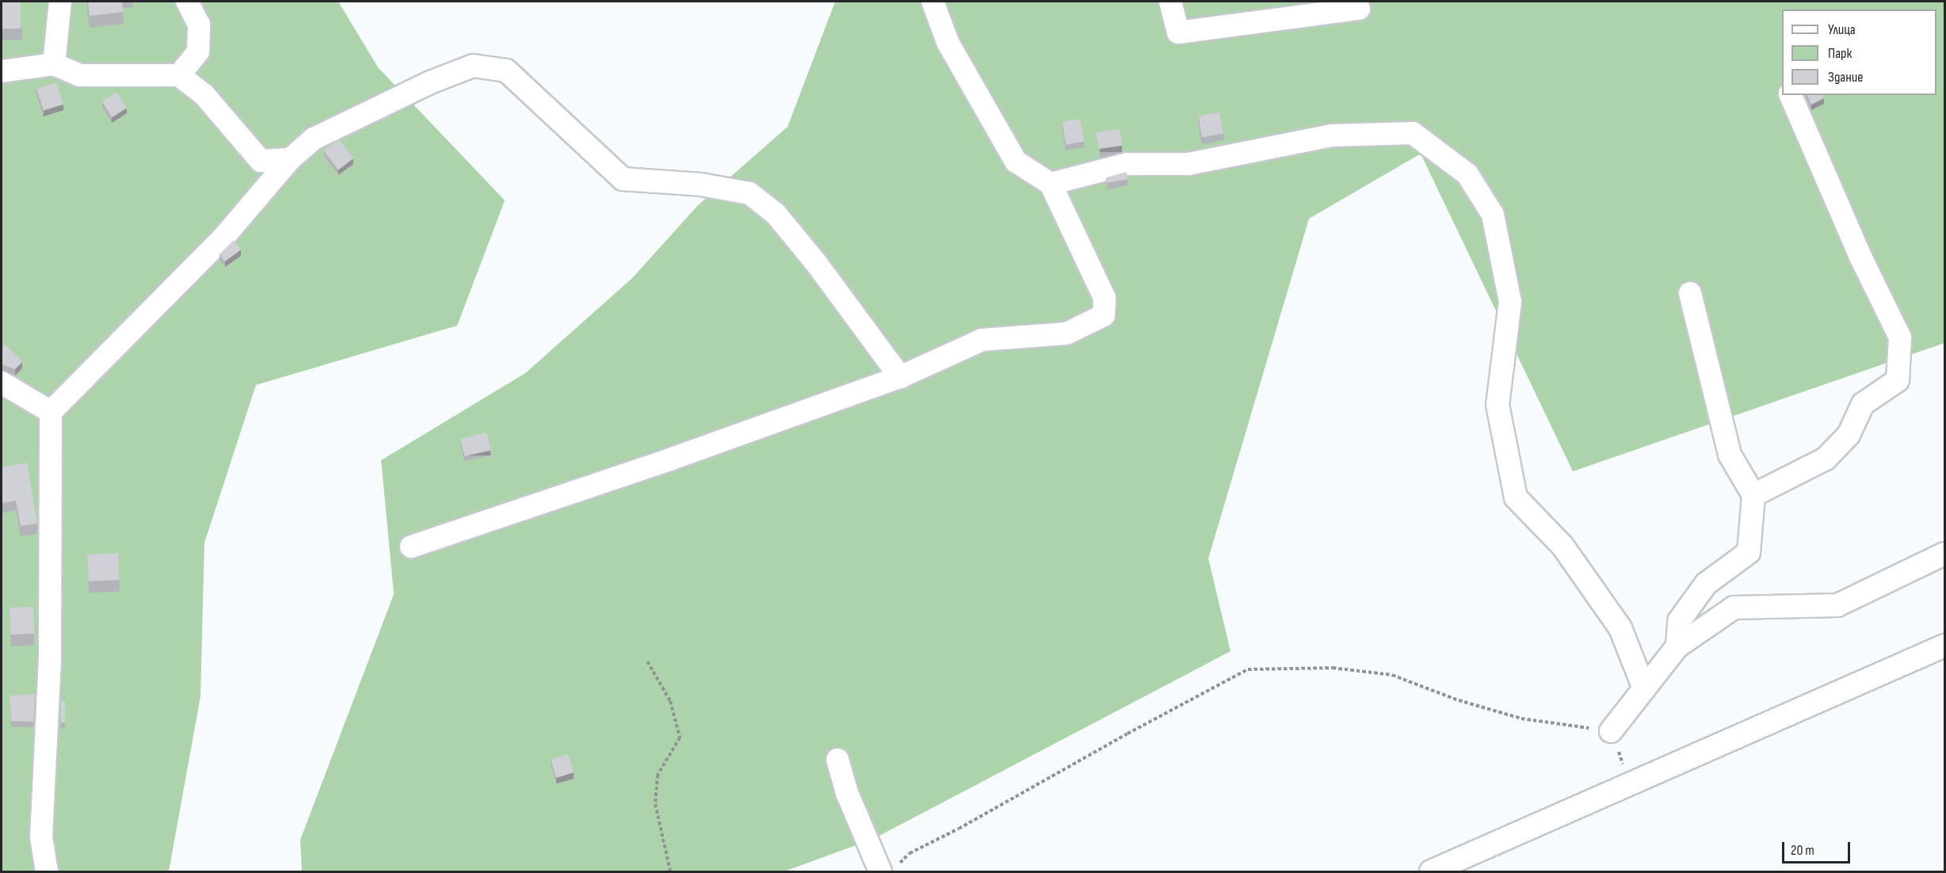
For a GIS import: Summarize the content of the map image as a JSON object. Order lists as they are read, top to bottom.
{
  "legend": ["Улица", "Парк", "Здание"],
  "scale_bar": "20 m"
}
